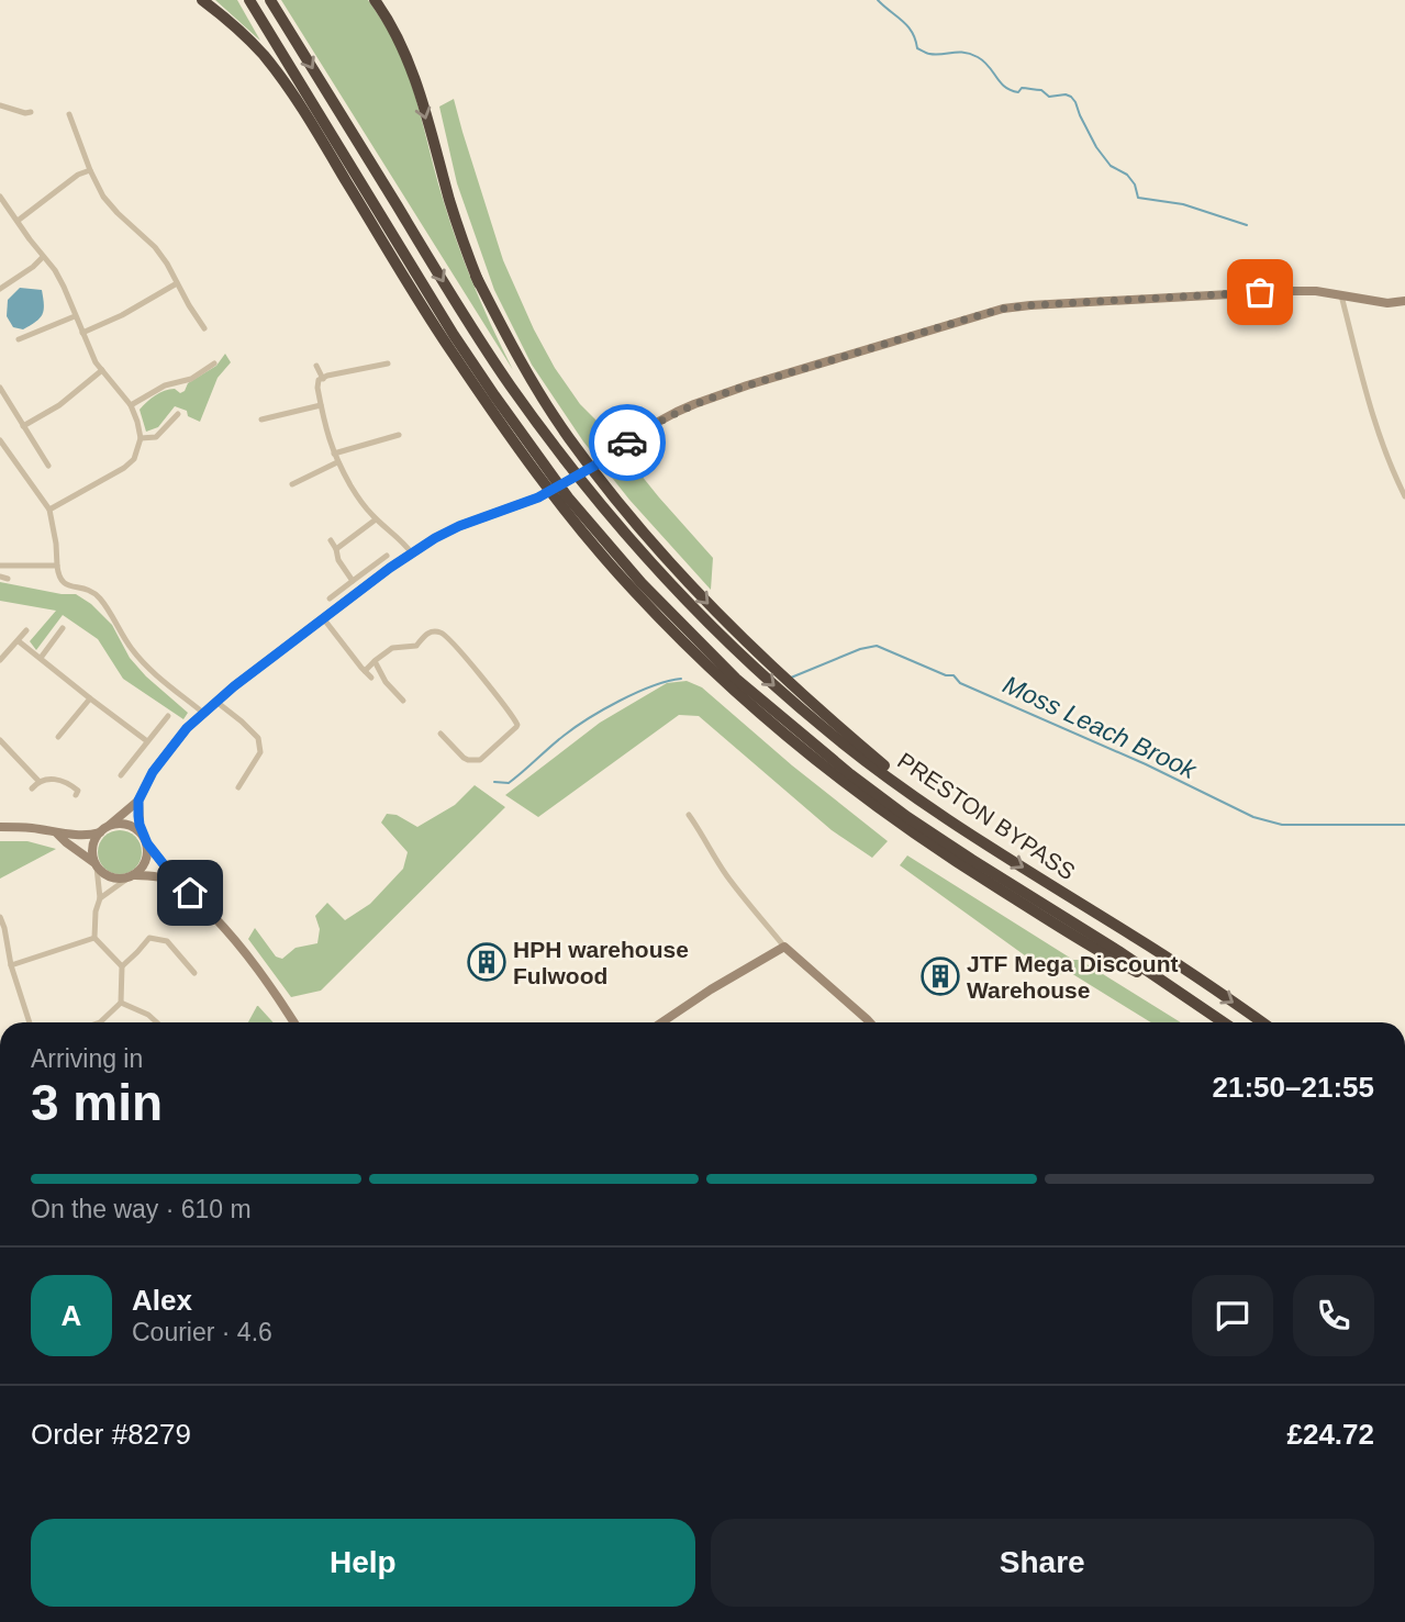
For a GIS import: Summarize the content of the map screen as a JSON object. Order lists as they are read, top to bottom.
{
  "streets": {
    "highway": ["PRESTON BYPASS"]
  },
  "water": ["Moss Leach Brook"],
  "places": {
    "building": ["HPH warehouse Fulwood", "JTF Mega Discount Warehouse"]
  },
  "page": {
    "heading": ["3 min", "Arriving in", "21:50–21:55"],
    "panel": [
      "Alex",
      "Courier · 4.6",
      "Order #8279",
      "£24.72"
    ],
    "bar": "On the way · 610 m",
    "round": "A",
    "buttons": ["Help", "Share"]
  }
}
